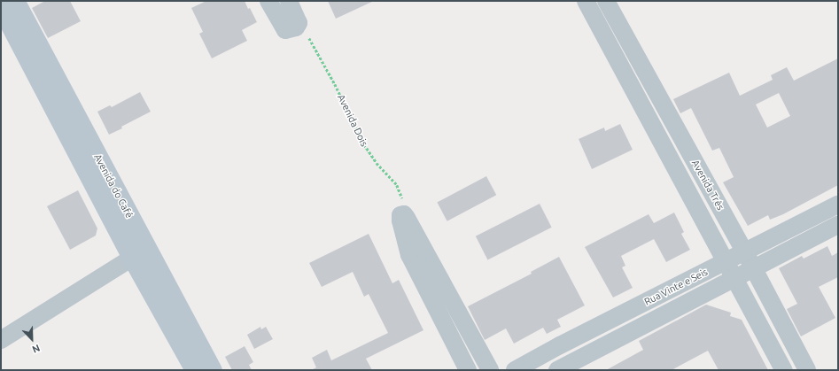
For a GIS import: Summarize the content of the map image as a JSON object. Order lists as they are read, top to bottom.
{
  "streets": {
    "main road": ["Avenida do Café"],
    "street": ["Avenida Três", "Rua Vinte e Seis"],
    "path": ["Avenida Dois"]
  },
  "crossings": [
    ["Avenida Três", "Rua Vinte e Seis"]
  ],
  "north": "bottom right"
}
